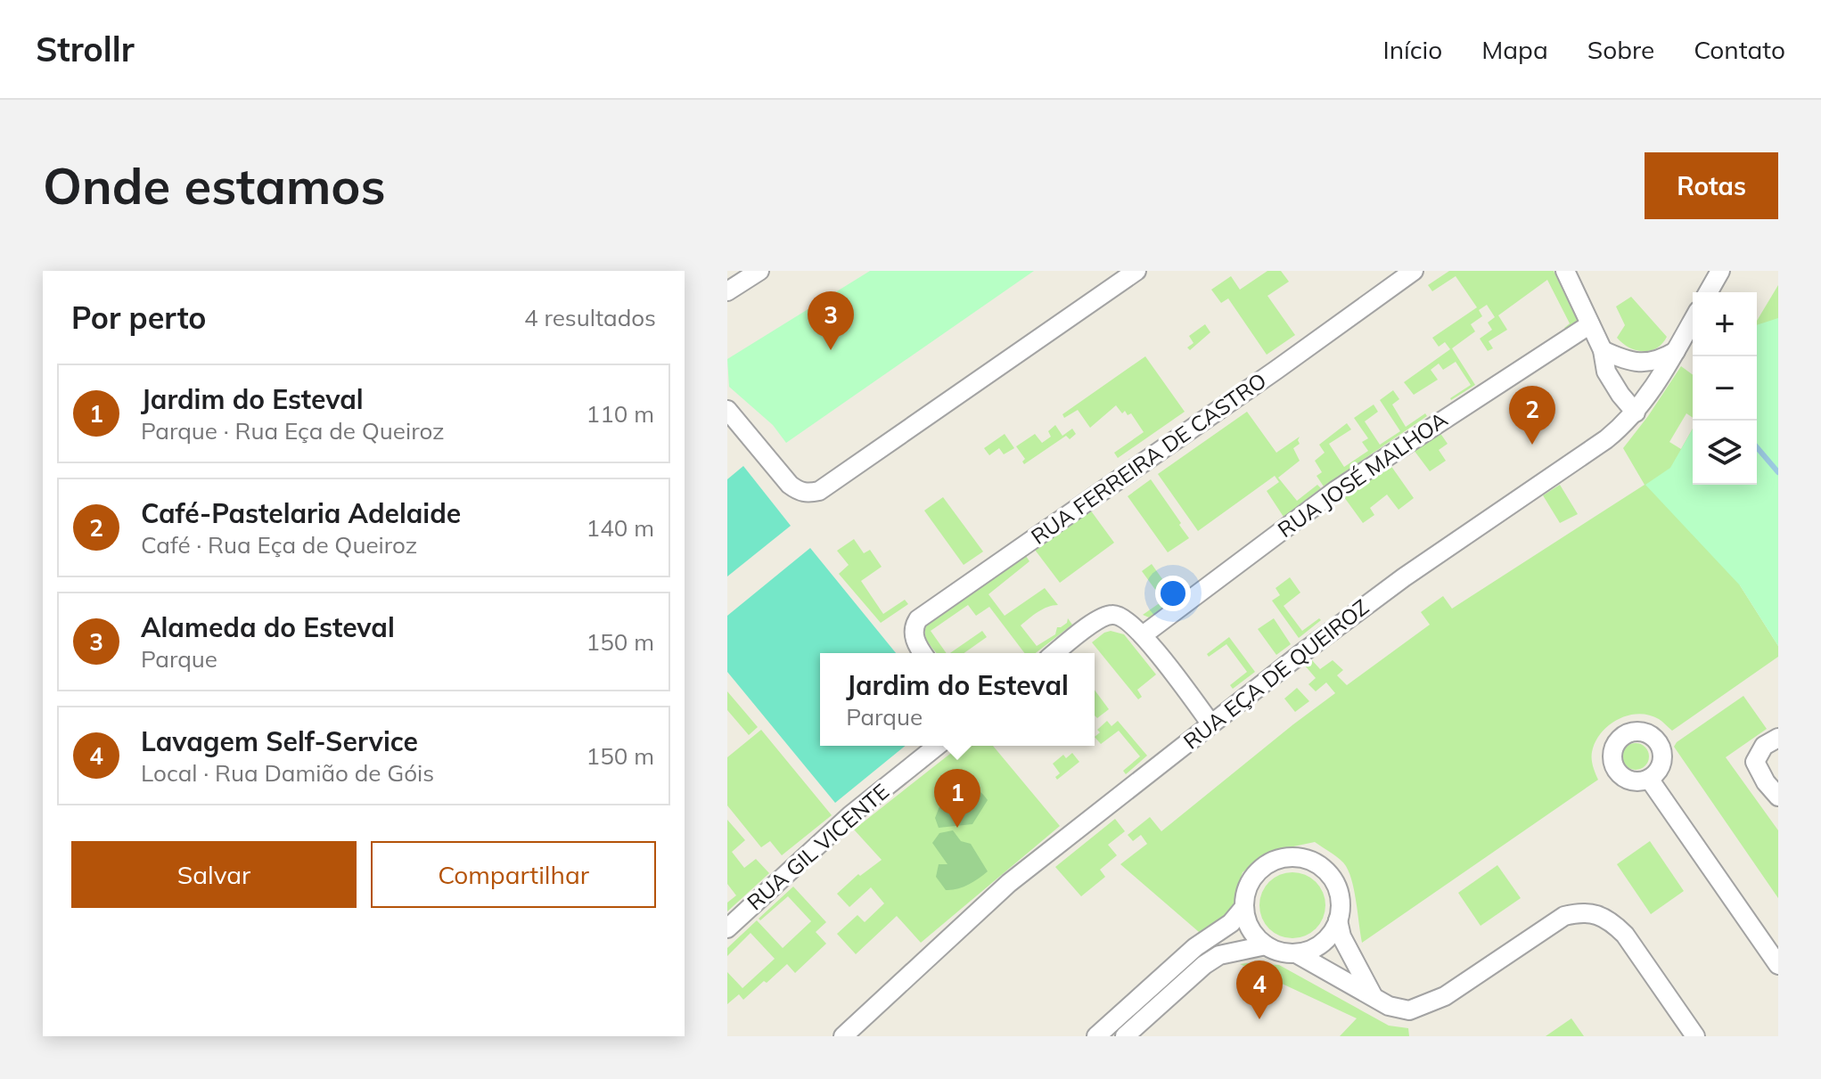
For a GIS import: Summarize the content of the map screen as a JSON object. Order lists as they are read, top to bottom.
{
  "streets": {
    "street": [
      "RUA FERREIRA DE CASTRO",
      "RUA JOSÉ MALHOA",
      "RUA EÇA DE QUEIROZ",
      "RUA GIL VICENTE"
    ]
  },
  "page": {
    "header": "Strollr",
    "nav": [
      "Início",
      "Mapa",
      "Sobre",
      "Contato"
    ],
    "buttons": [
      "Rotas",
      ["Salvar", "Compartilhar"]
    ],
    "title": "Onde estamos",
    "heading": ["Por perto", "4 resultados"],
    "pins": [
      "3",
      "2",
      "1",
      "4"
    ],
    "map_buttons": ["+", "−"],
    "list": [
      {
        "mark": "1",
        "name": "Jardim do Esteval",
        "note": "Parque · Rua Eça de Queiroz",
        "value": "110 m"
      },
      {
        "mark": "2",
        "name": "Café-Pastelaria Adelaide",
        "note": "Café · Rua Eça de Queiroz",
        "value": "140 m"
      },
      {
        "mark": "3",
        "name": "Alameda do Esteval",
        "note": "Parque",
        "value": "150 m"
      },
      {
        "mark": "4",
        "name": "Lavagem Self-Service",
        "note": "Local · Rua Damião de Góis",
        "value": "150 m"
      }
    ],
    "popup": ["Jardim do Esteval", "Parque"]
  }
}
